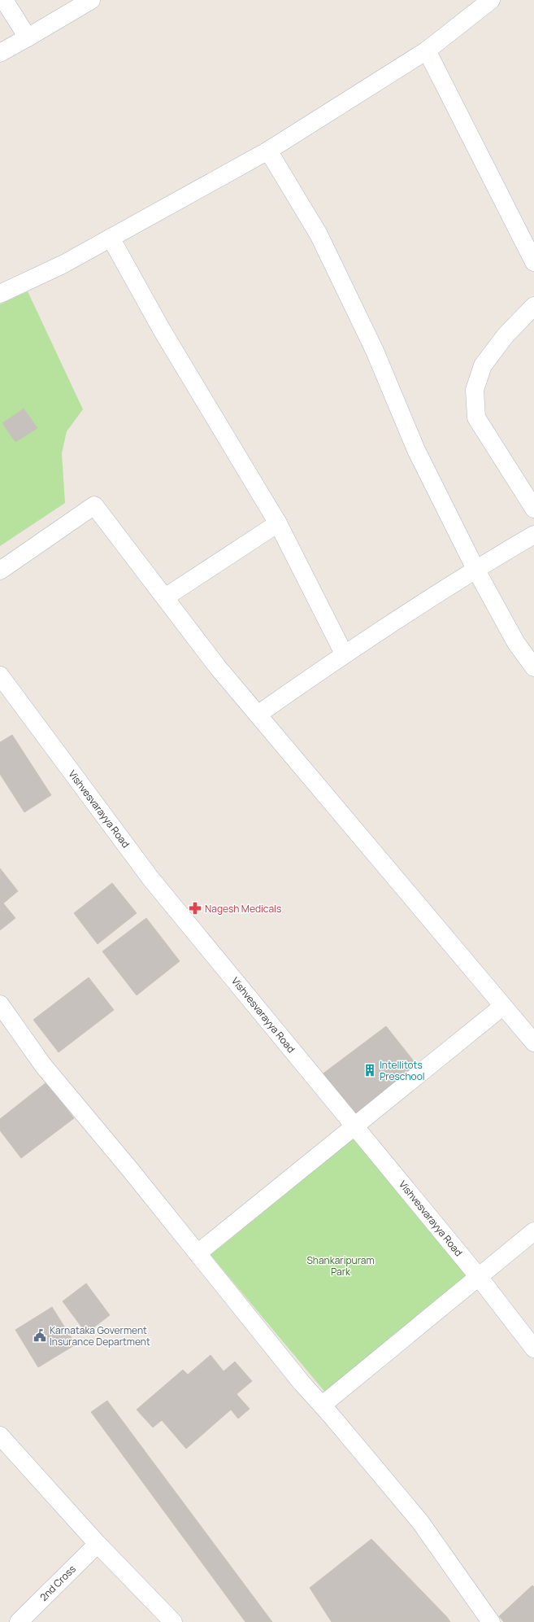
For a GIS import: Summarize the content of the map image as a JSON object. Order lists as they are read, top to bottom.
{
  "streets": {
    "street": ["Vishvesvarayya Road", "2nd Cross"]
  },
  "parks": ["Shankaripuram Park"],
  "places": {
    "pharmacy": ["Nagesh Medicals"],
    "building": ["Intellitots Preschool"],
    "public building": ["Karnataka Goverment Insurance Department"]
  }
}
